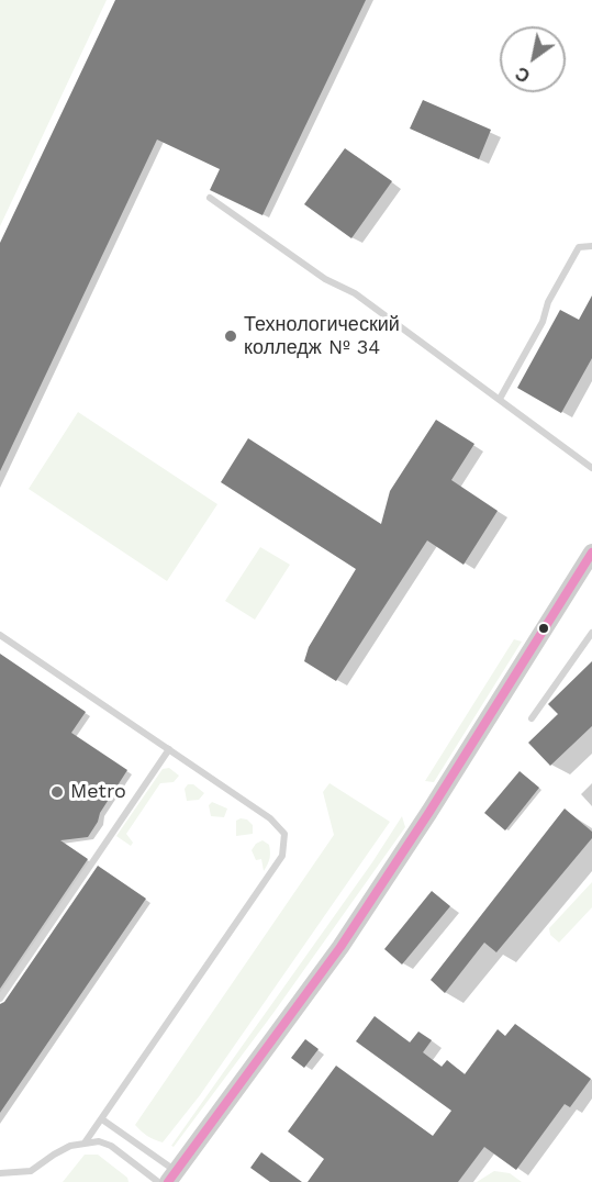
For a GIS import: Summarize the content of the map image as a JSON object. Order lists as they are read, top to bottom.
{
  "places": ["Технологический колледж № 34", "Metro"],
  "north": "bottom left"
}
